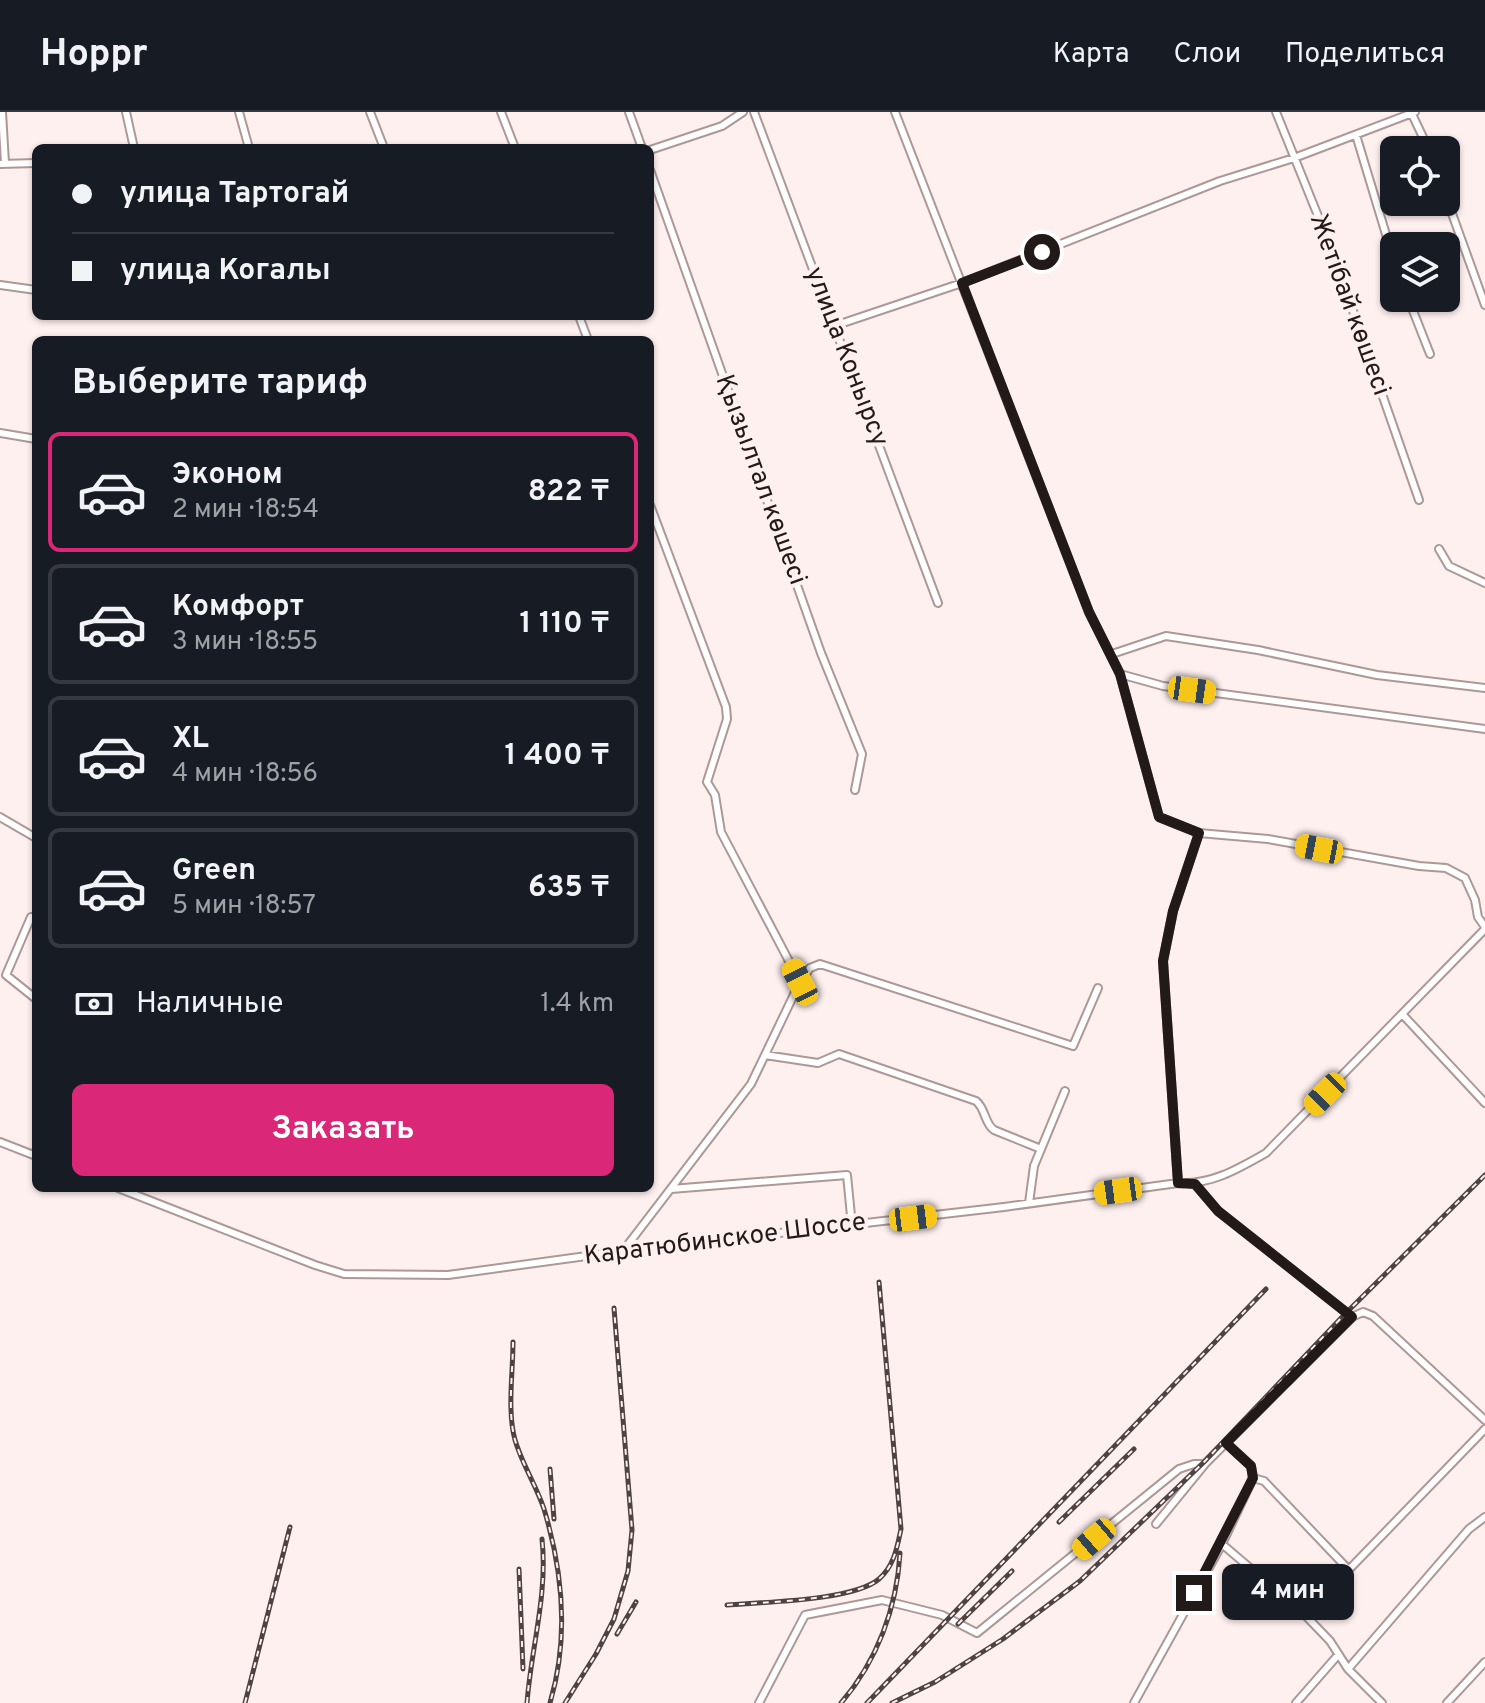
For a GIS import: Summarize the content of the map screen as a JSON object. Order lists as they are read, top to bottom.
{
  "streets": {
    "street": [
      "Жетібай көшесі",
      "улица Конырсу",
      "Қызылтал көшесі",
      "Каратюбинское Шоссе"
    ]
  },
  "page": {
    "header": "Hoppr",
    "nav": ["Карта", "Слои", "Поделиться"],
    "banner": ["улица Тартогай", "улица Когалы"],
    "heading": "Выберите тариф",
    "list": [
      {
        "name": "Эконом",
        "note": "2 мин · 18:54",
        "value": "822 ₸"
      },
      {
        "name": "Комфорт",
        "note": "3 мин · 18:55",
        "value": "1 110 ₸"
      },
      {
        "name": "XL",
        "note": "4 мин · 18:56",
        "value": "1 400 ₸"
      },
      {
        "name": "Green",
        "note": "5 мин · 18:57",
        "value": "635 ₸"
      }
    ],
    "pay": ["Наличные", "1.4 km"],
    "buttons": "Заказать",
    "bubble": "4 мин"
  }
}
